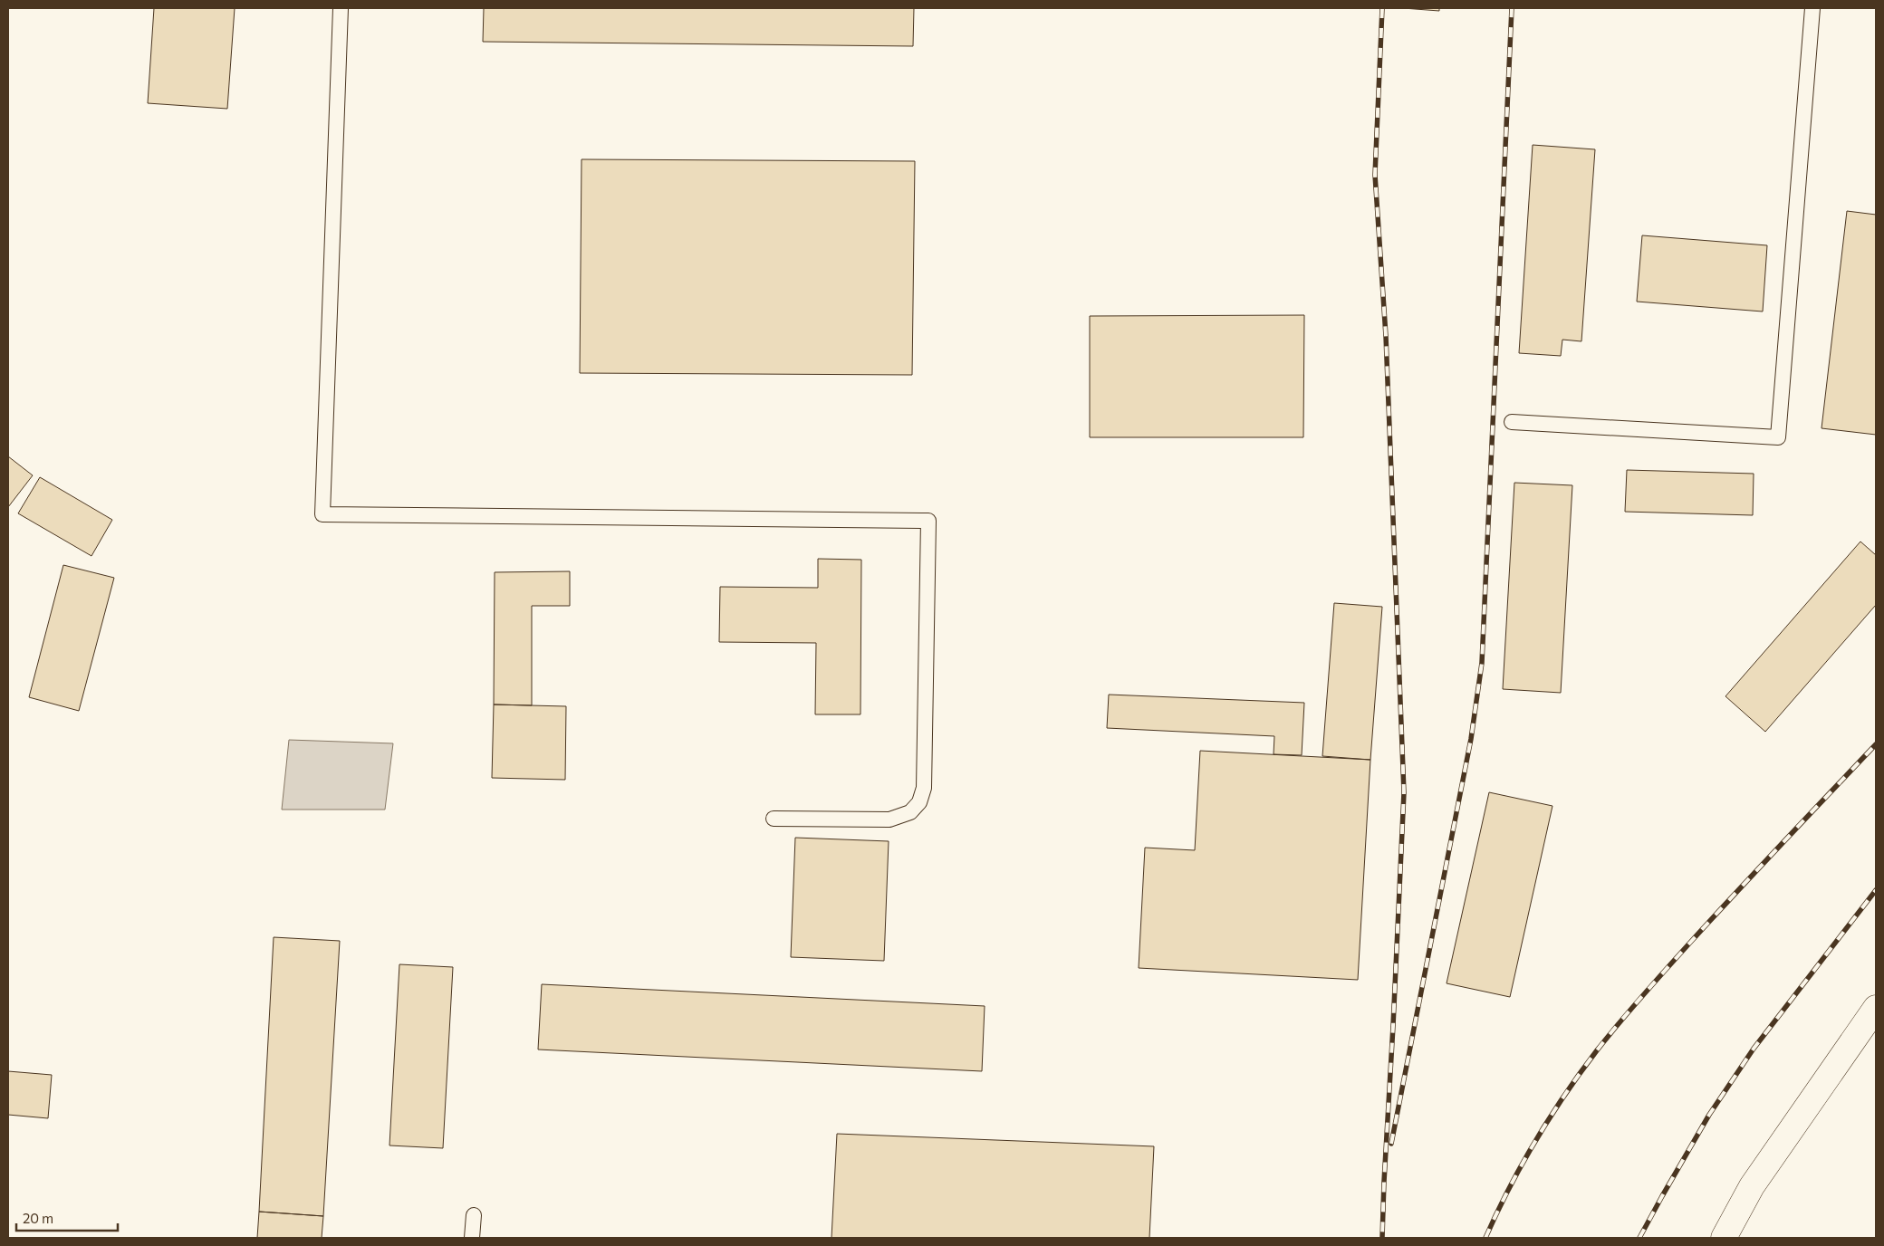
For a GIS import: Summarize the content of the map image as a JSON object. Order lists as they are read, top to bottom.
{
  "scale_bar": "20 m"
}
